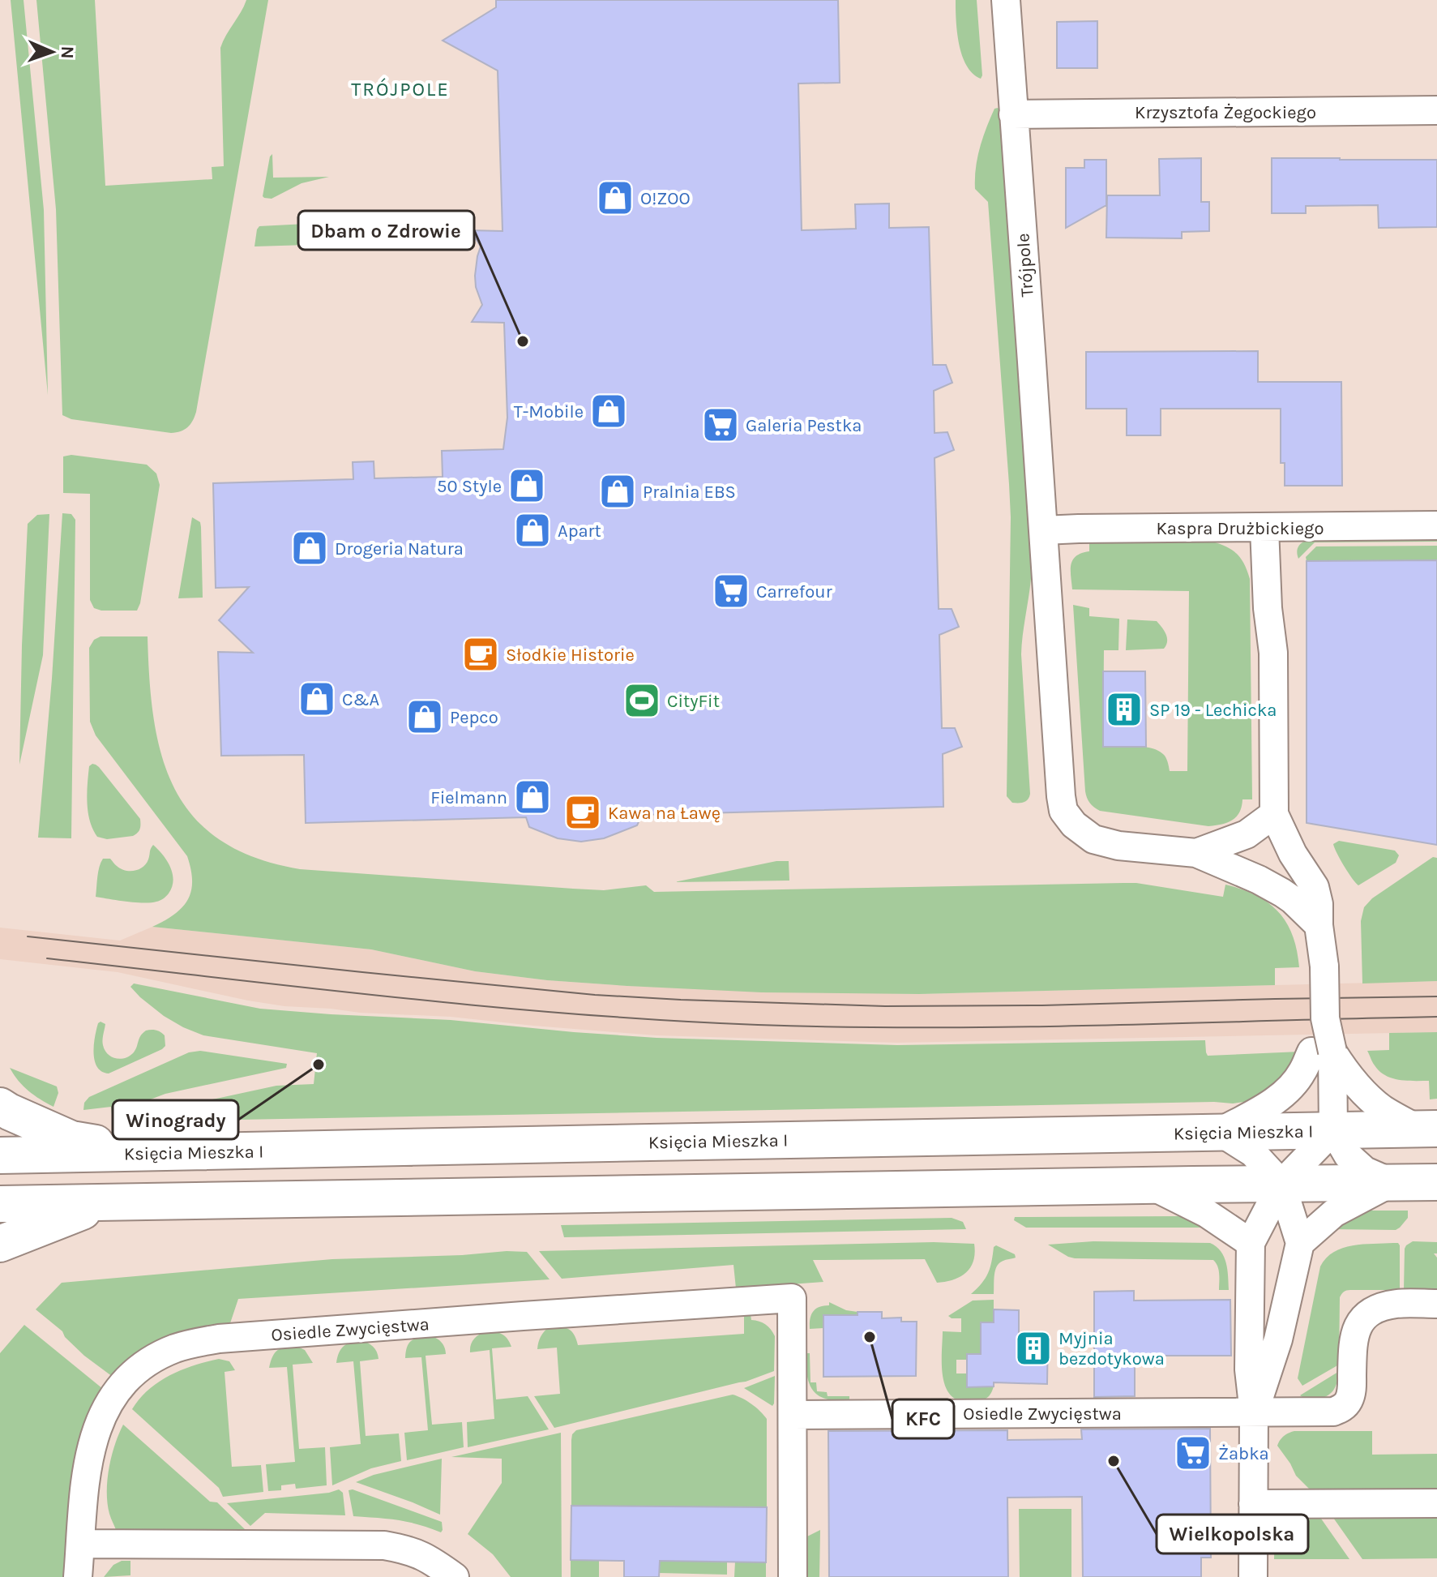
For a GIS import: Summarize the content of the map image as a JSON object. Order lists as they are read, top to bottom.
{
  "streets": {
    "street": [
      "Krzysztofa Żegockiego",
      "Trójpole",
      "Kaspra Drużbickiego",
      "Księcia Mieszka I",
      "Osiedle Zwycięstwa"
    ]
  },
  "crossings": [
    ["Krzysztofa Żegockiego", "Trójpole"],
    ["Trójpole", "Kaspra Drużbickiego"]
  ],
  "districts": ["TRÓJPOLE"],
  "places": {
    "shop": [
      "O!ZOO",
      "T-Mobile",
      "50 Style",
      "Pralnia EBS",
      "Apart",
      "Drogeria Natura",
      "C&A",
      "Pepco",
      "Fielmann"
    ],
    "other": [
      "Dbam o Zdrowie",
      "Winogrady",
      "KFC",
      "Wielkopolska"
    ],
    "supermarket": ["Galeria Pestka", "Carrefour", "Żabka"],
    "cafe": ["Słodkie Historie", "Kawa na Ławę"],
    "sports": ["CityFit"],
    "building": ["SP 19 - Lechicka", "Myjnia bezdotykowa"]
  },
  "north": "right"
}
